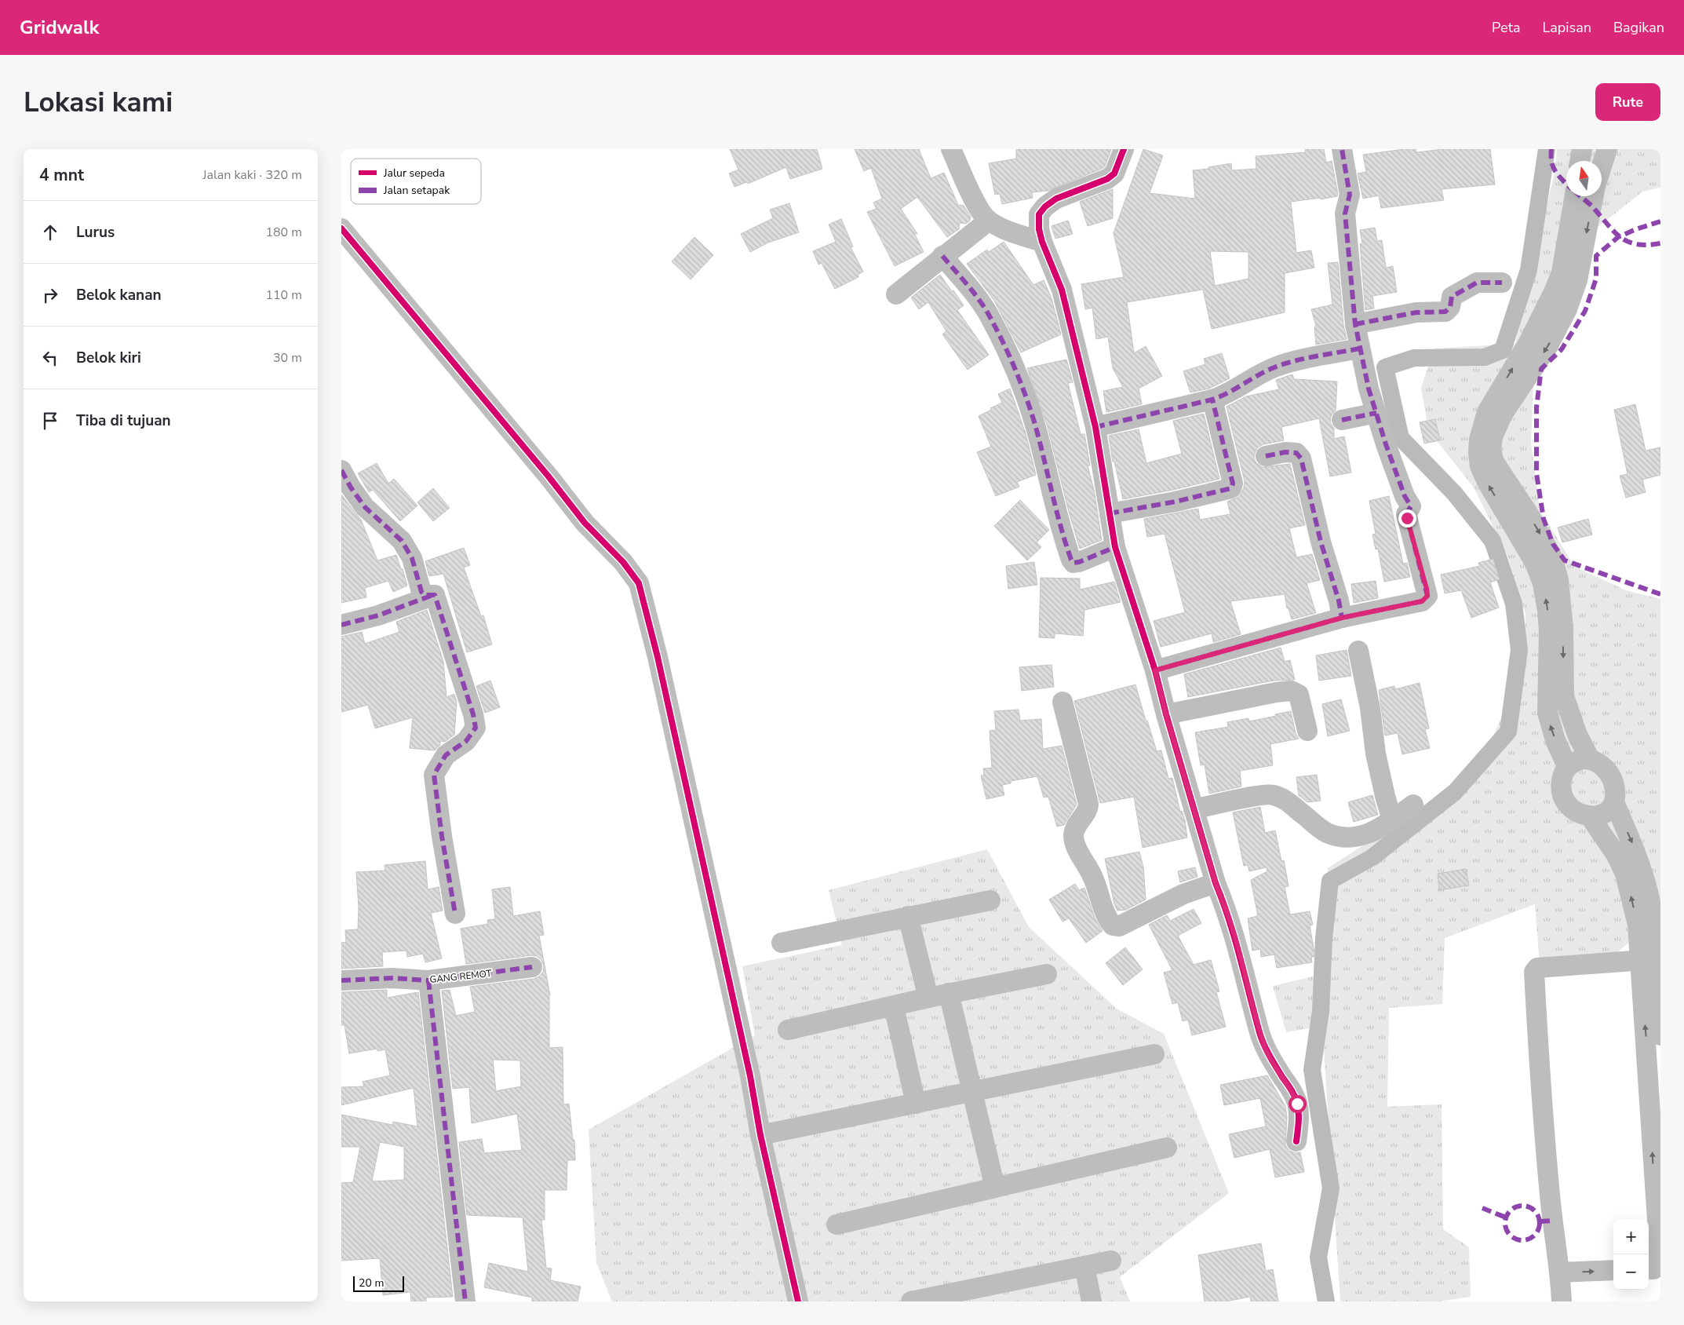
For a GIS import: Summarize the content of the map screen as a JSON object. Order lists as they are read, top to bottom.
{
  "streets": {
    "street": ["GANG REMOT"]
  },
  "legend": ["Jalur sepeda", "Jalan setapak"],
  "scale_bar": "20 m",
  "north": "top",
  "page": {
    "header": "Gridwalk",
    "nav": ["Peta", "Lapisan", "Bagikan"],
    "buttons": "Rute",
    "title": "Lokasi kami",
    "heading": ["4 mnt", "Jalan kaki · 320 m"],
    "list": [
      ["Lurus", "180 m"],
      ["Belok kanan", "110 m"],
      ["Belok kiri", "30 m"],
      "Tiba di tujuan"
    ],
    "map_buttons": ["+", "−"],
    "scale": "20 m"
  }
}
